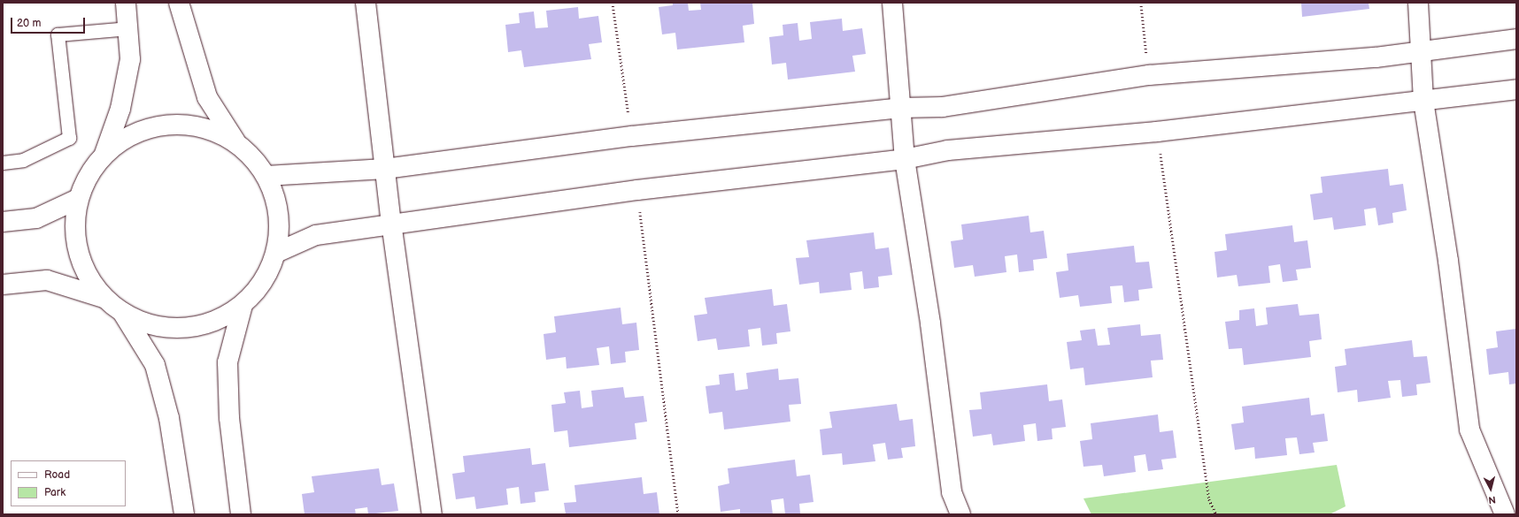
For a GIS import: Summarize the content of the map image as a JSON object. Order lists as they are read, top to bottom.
{
  "legend": ["Road", "Park"],
  "scale_bar": "20 m",
  "north": "bottom"
}
